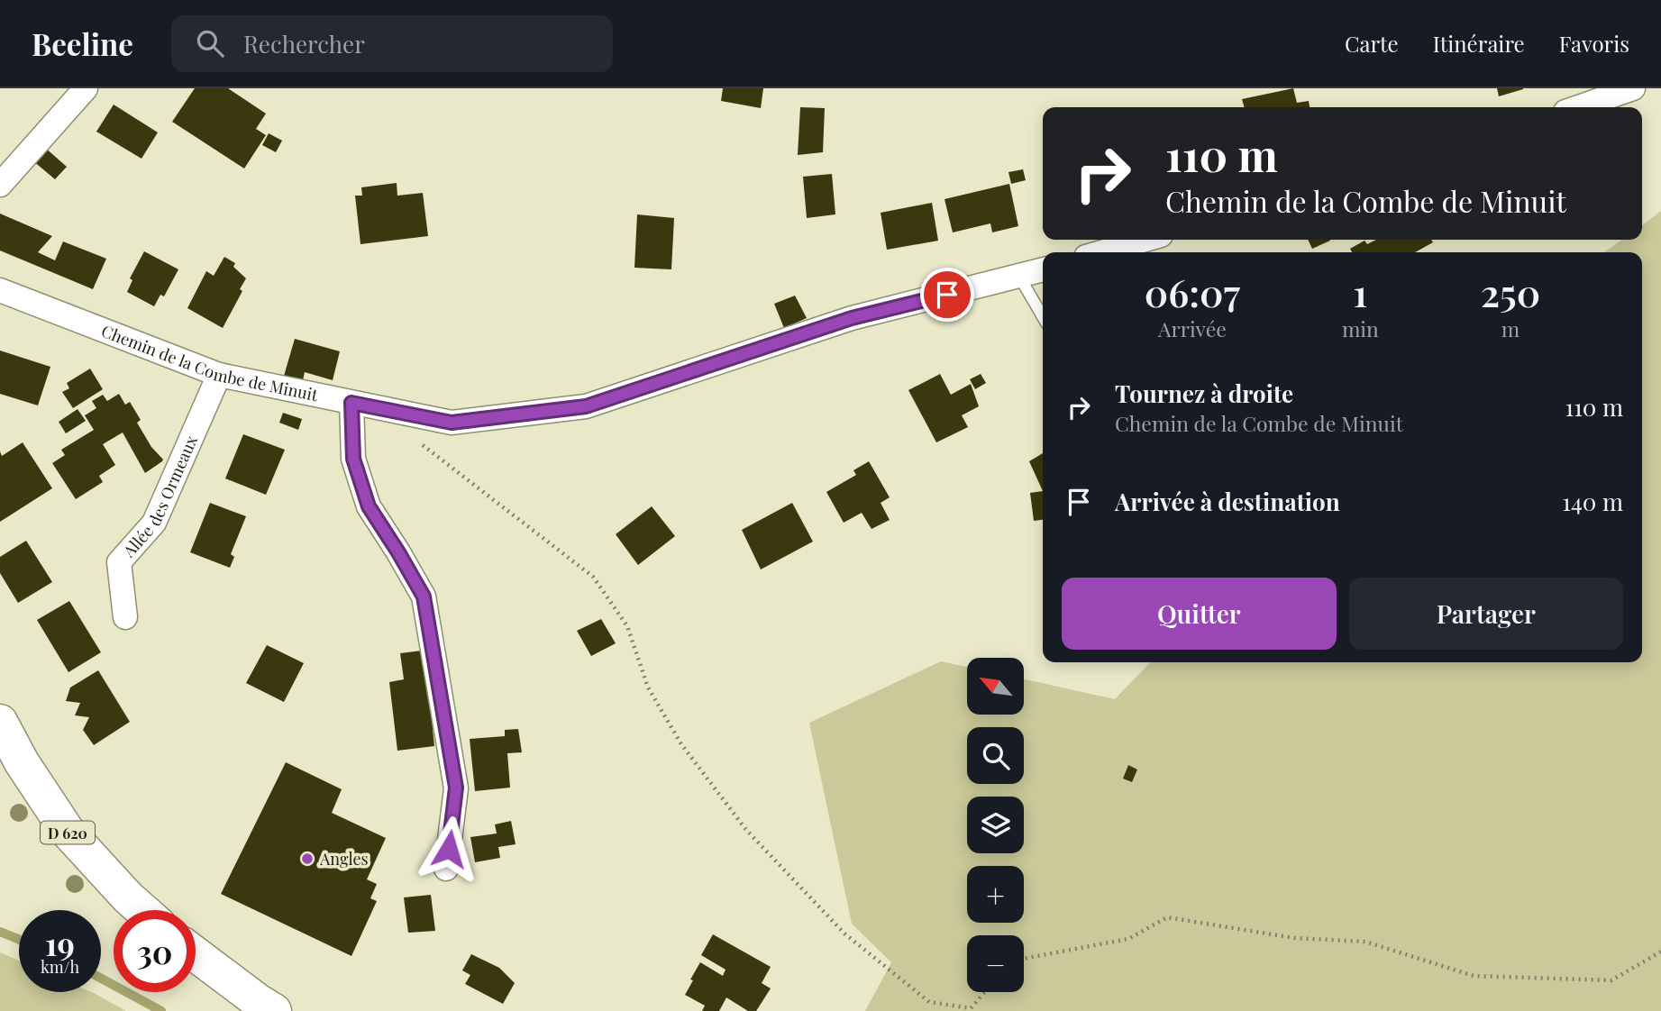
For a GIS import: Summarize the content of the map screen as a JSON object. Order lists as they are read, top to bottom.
{
  "streets": {
    "main road": ["D 620"],
    "street": ["Chemin de la Combe de Minuit", "Allée des Ormeaux"]
  },
  "crossings": [
    ["Chemin de la Combe de Minuit", "Allée des Ormeaux"]
  ],
  "places": ["Angles"],
  "north": "top left",
  "page": {
    "header": "Beeline",
    "search": "Rechercher",
    "nav": ["Carte", "Itinéraire", "Favoris"],
    "turn": ["110 m", "Chemin de la Combe de Minuit"],
    "eta": [
      "06:07",
      "Arrivée",
      "1",
      "min",
      "250",
      "m"
    ],
    "list": [
      {
        "name": "Tournez à droite",
        "note": "Chemin de la Combe de Minuit",
        "value": "110 m"
      },
      {
        "name": "Arrivée à destination",
        "value": "140 m"
      }
    ],
    "buttons": ["Quitter", "Partager"],
    "map_buttons": ["+", "−"],
    "speed": "19 km/h",
    "limit": "30"
  }
}
